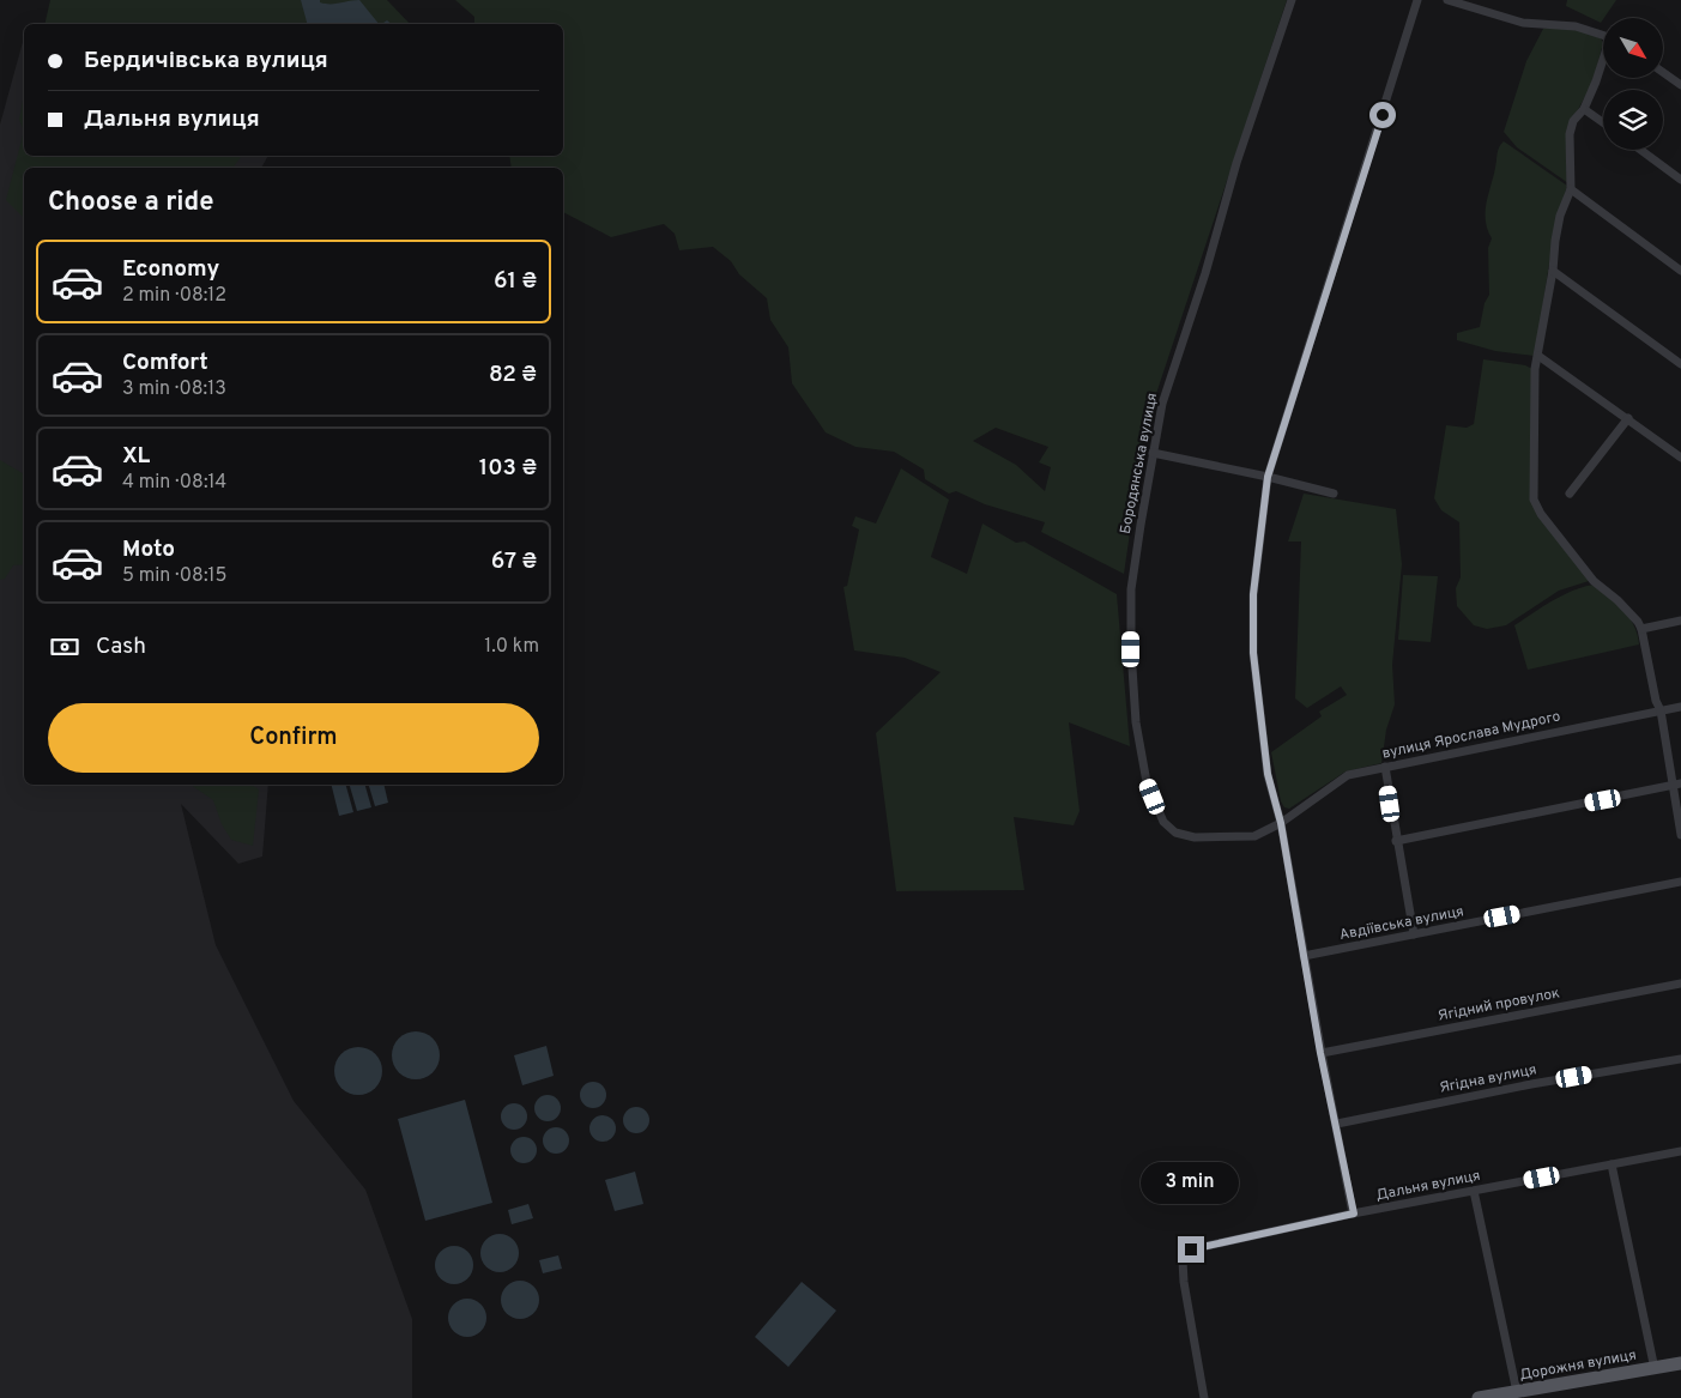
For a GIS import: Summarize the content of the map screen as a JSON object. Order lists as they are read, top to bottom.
{
  "streets": {
    "main road": ["Дорожня вулиця"],
    "street": [
      "Бородянська вулиця",
      "вулиця Ярослава Мудрого",
      "Авдіївська вулиця",
      "Ягідний провулок",
      "Ягідна вулиця",
      "Дальня вулиця"
    ]
  },
  "crossings": [
    ["Бородянська вулиця", "вулиця Ярослава Мудрого"]
  ],
  "north": "bottom right",
  "page": {
    "banner": ["Бердичівська вулиця", "Дальня вулиця"],
    "heading": "Choose a ride",
    "list": [
      {
        "name": "Economy",
        "note": "2 min · 08:12",
        "value": "61 ₴"
      },
      {
        "name": "Comfort",
        "note": "3 min · 08:13",
        "value": "82 ₴"
      },
      {
        "name": "XL",
        "note": "4 min · 08:14",
        "value": "103 ₴"
      },
      {
        "name": "Moto",
        "note": "5 min · 08:15",
        "value": "67 ₴"
      }
    ],
    "pay": ["Cash", "1.0 km"],
    "buttons": "Confirm",
    "bubble": "3 min"
  }
}
